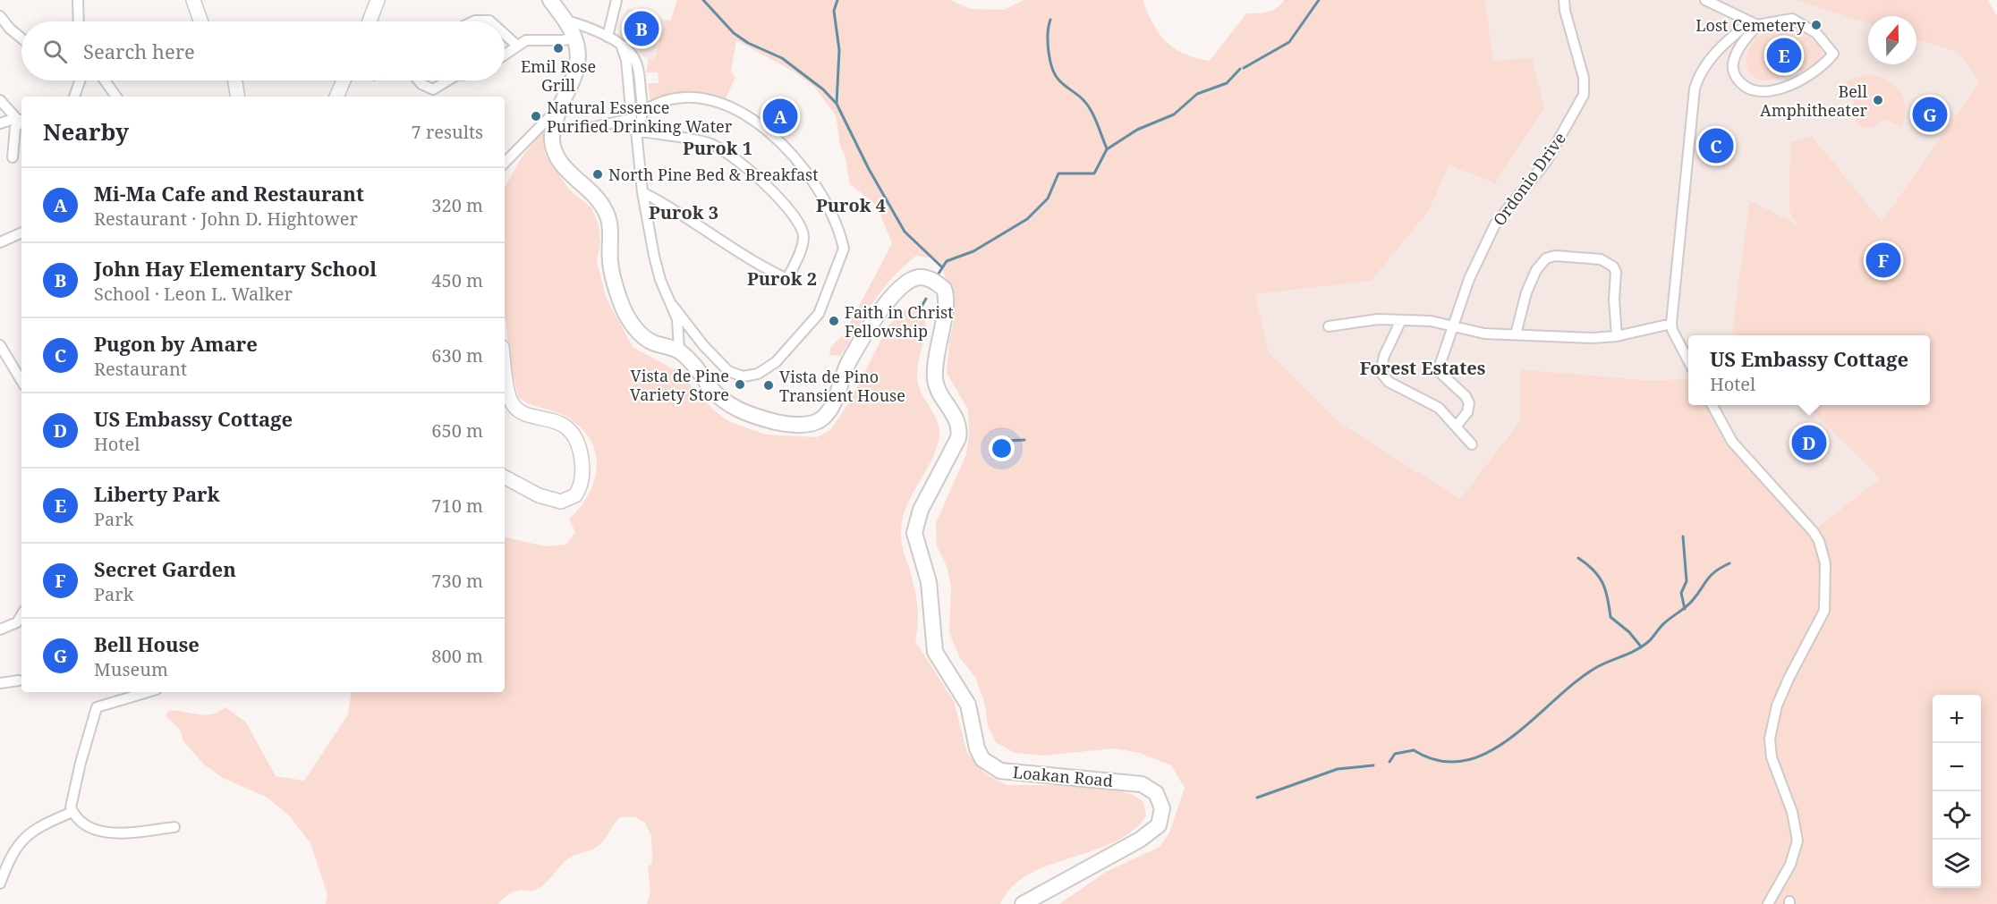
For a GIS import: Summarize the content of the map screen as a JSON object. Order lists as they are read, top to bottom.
{
  "streets": {
    "main road": ["Loakan Road"],
    "street": ["Ordonio Drive"]
  },
  "districts": [
    "Purok 1",
    "Purok 4",
    "Purok 3",
    "Purok 2",
    "Forest Estates"
  ],
  "places": [
    "Lost Cemetery",
    "Emil Rose Grill",
    "Bell Amphitheater",
    "Natural Essence Purified Drinking Water",
    "North Pine Bed & Breakfast",
    "Faith in Christ Fellowship",
    "Vista de Pine Variety Store",
    "Vista de Pino Transient House"
  ],
  "north": "top",
  "page": {
    "pins": [
      "B",
      "E",
      "G",
      "A",
      "C",
      "F",
      "D"
    ],
    "search": "Search here",
    "heading": ["Nearby", "7 results"],
    "list": [
      {
        "mark": "A",
        "name": "Mi-Ma Cafe and Restaurant",
        "note": "Restaurant · John D. Hightower",
        "value": "320 m"
      },
      {
        "mark": "B",
        "name": "John Hay Elementary School",
        "note": "School · Leon L. Walker",
        "value": "450 m"
      },
      {
        "mark": "C",
        "name": "Pugon by Amare",
        "note": "Restaurant",
        "value": "630 m"
      },
      {
        "mark": "D",
        "name": "US Embassy Cottage",
        "note": "Hotel",
        "value": "650 m"
      },
      {
        "mark": "E",
        "name": "Liberty Park",
        "note": "Park",
        "value": "710 m"
      },
      {
        "mark": "F",
        "name": "Secret Garden",
        "note": "Park",
        "value": "730 m"
      },
      {
        "mark": "G",
        "name": "Bell House",
        "note": "Museum",
        "value": "800 m"
      }
    ],
    "popup": ["US Embassy Cottage", "Hotel"],
    "map_buttons": ["+", "−"]
  }
}
